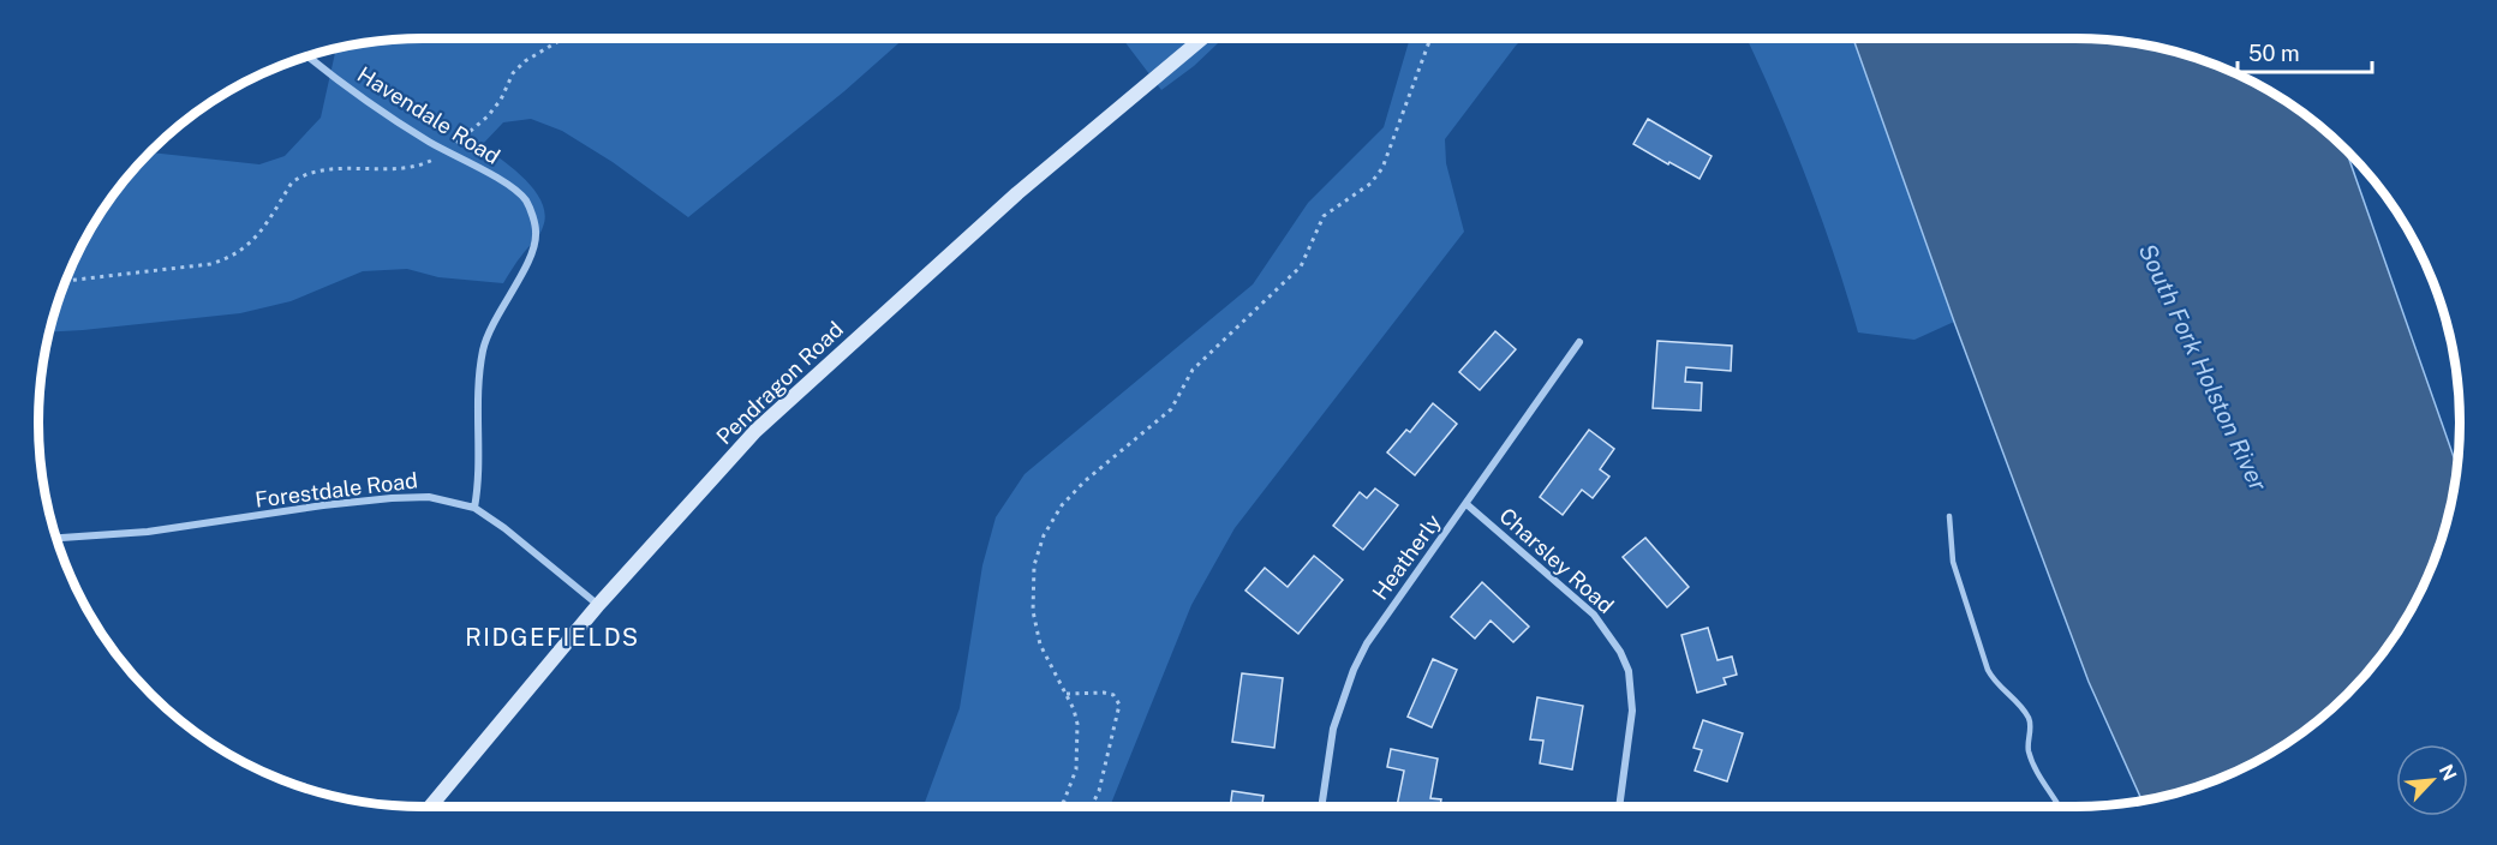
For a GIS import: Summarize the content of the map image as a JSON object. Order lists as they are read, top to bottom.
{
  "streets": {
    "street": [
      "Havendale Road",
      "Pendragon Road",
      "Forestdale Road",
      "Heatherly",
      "Charsley Road"
    ]
  },
  "crossings": [
    ["Havendale Road", "Forestdale Road"],
    ["Pendragon Road", "Forestdale Road"],
    ["Heatherly", "Charsley Road"]
  ],
  "districts": ["RIDGEFIELDS"],
  "water": ["South Fork Holston River"],
  "scale_bar": "50 m",
  "north": "top right"
}
